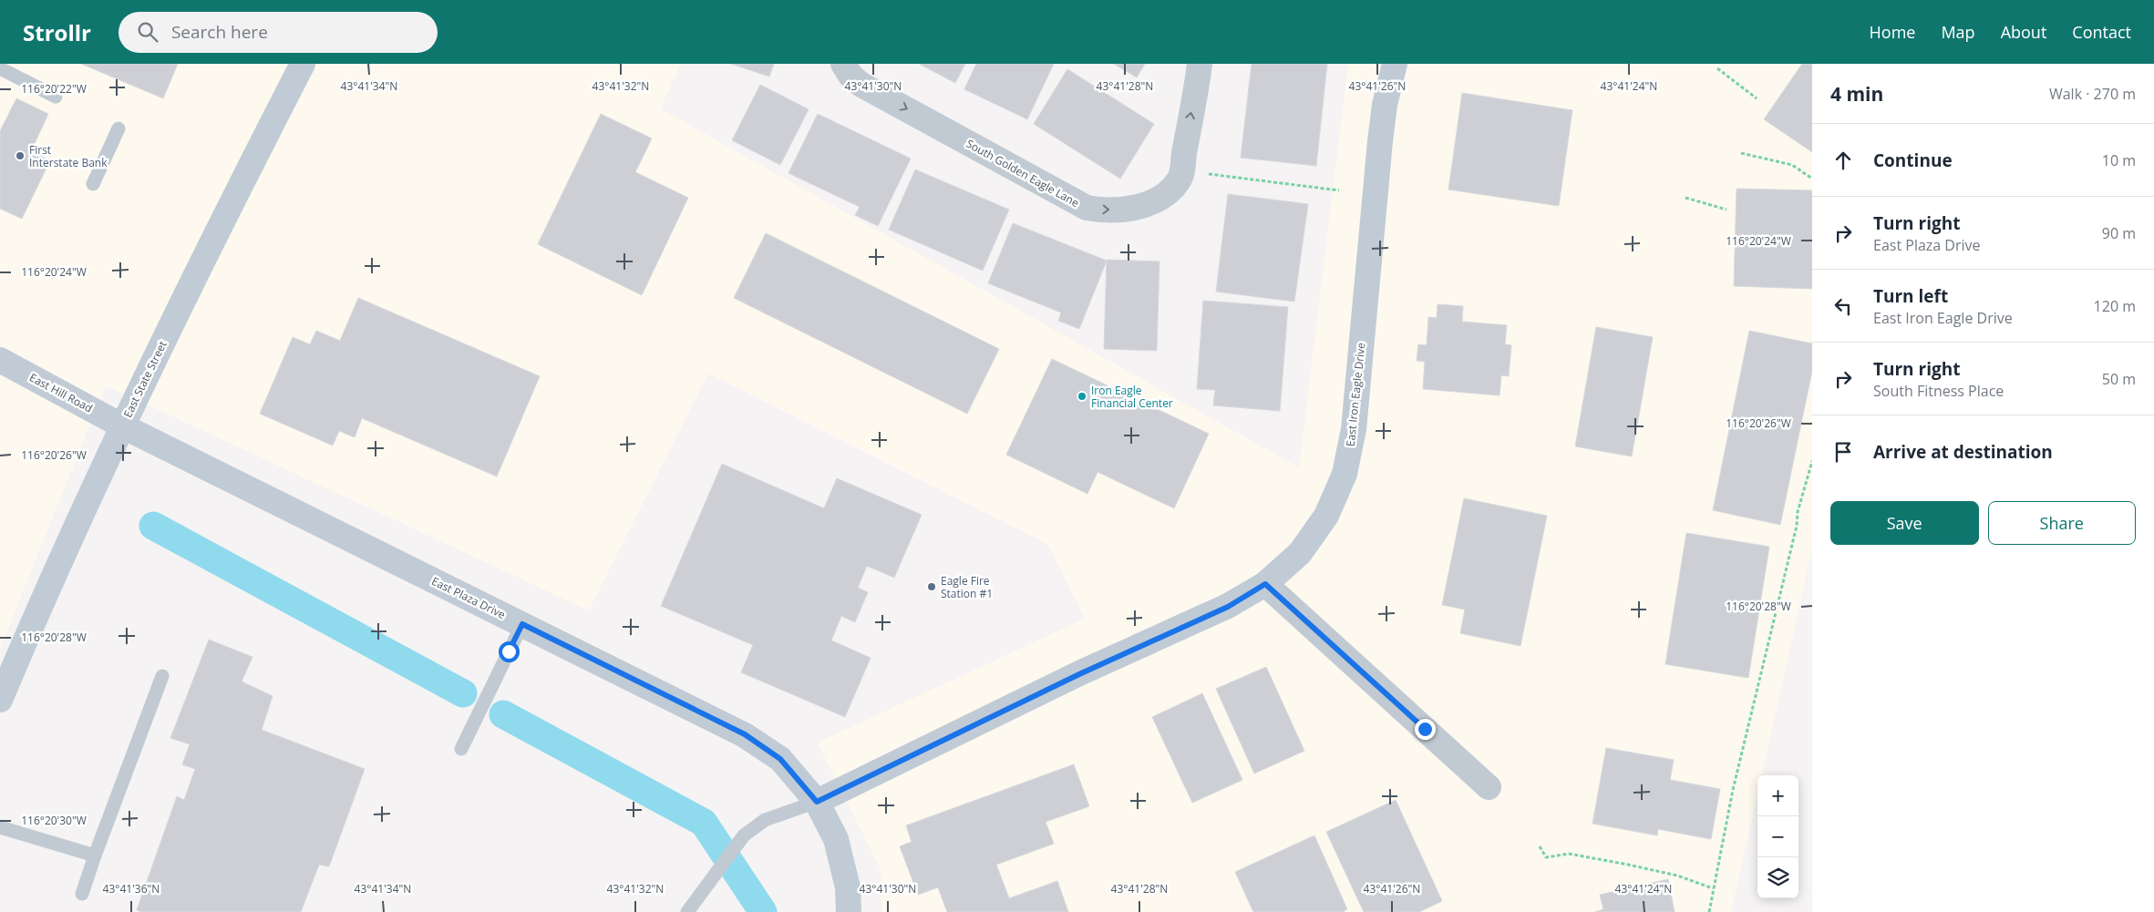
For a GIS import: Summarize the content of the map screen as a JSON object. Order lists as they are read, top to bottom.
{
  "streets": {
    "street": [
      "South Golden Eagle Lane",
      "East State Street",
      "East Hill Road",
      "East Iron Eagle Drive",
      "East Plaza Drive"
    ]
  },
  "crossings": [
    ["East State Street", "East Hill Road"],
    ["East State Street", "East Plaza Drive"],
    ["East Hill Road", "East Plaza Drive"],
    ["East Iron Eagle Drive", "East Plaza Drive"]
  ],
  "places": ["First Interstate Bank", "Iron Eagle Financial Center", "Eagle Fire Station #1"],
  "page": {
    "header": "Strollr",
    "search": "Search here",
    "nav": [
      "Home",
      "Map",
      "About",
      "Contact"
    ],
    "heading": ["4 min", "Walk · 270 m"],
    "list": [
      ["Continue", "10 m"],
      ["Turn right", "East Plaza Drive", "90 m"],
      ["Turn left", "East Iron Eagle Drive", "120 m"],
      ["Turn right", "South Fitness Place", "50 m"],
      "Arrive at destination"
    ],
    "buttons": ["Save", "Share"],
    "map_buttons": ["+", "−"]
  },
  "coordinates": [
    "43°41'34\"N",
    "43°41'32\"N",
    "43°41'30\"N",
    "43°41'28\"N",
    "43°41'26\"N",
    "43°41'24\"N",
    "116°20'22\"W",
    "116°20'24\"W",
    "116°20'26\"W",
    "116°20'28\"W",
    "116°20'30\"W",
    "43°41'36\"N"
  ]
}
